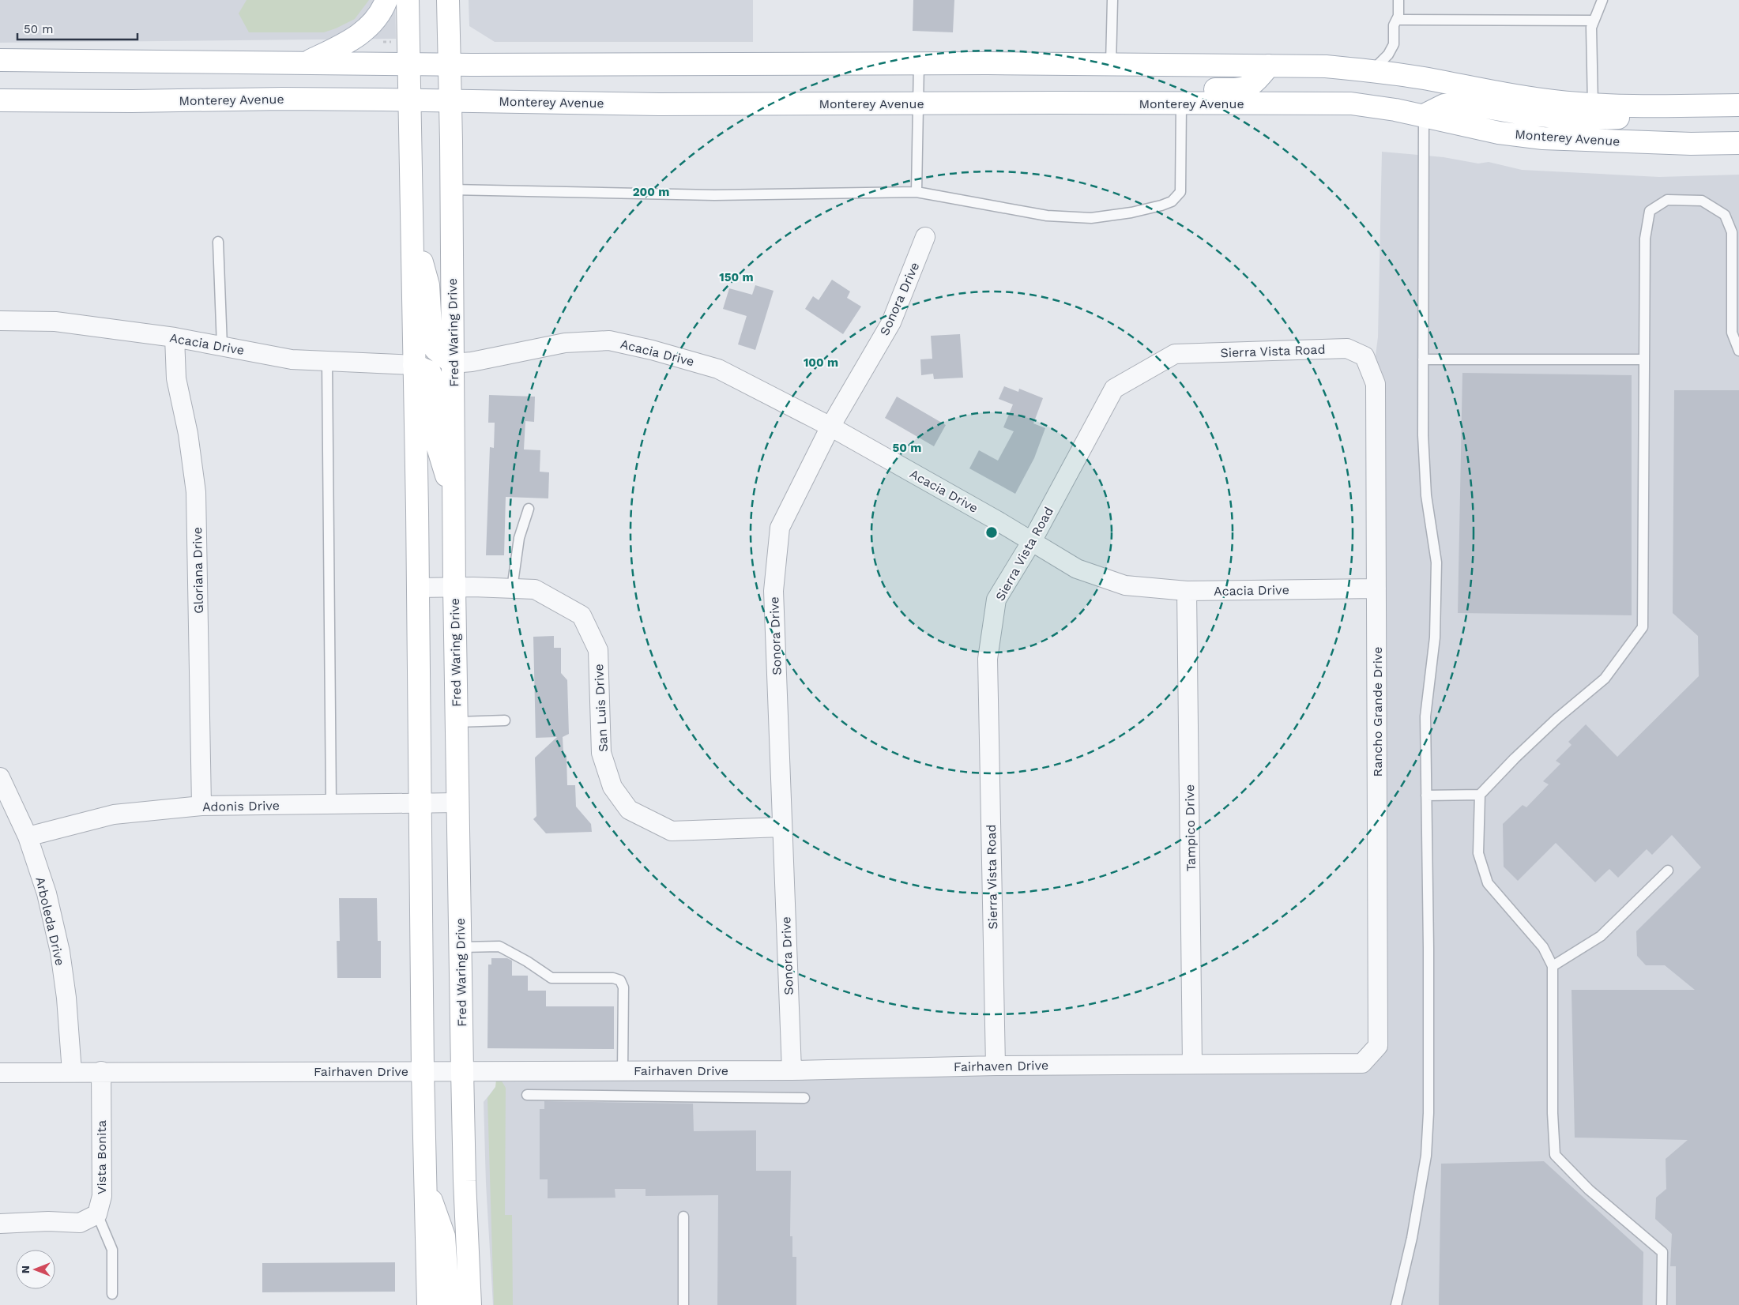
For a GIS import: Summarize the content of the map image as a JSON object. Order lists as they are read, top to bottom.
{
  "streets": {
    "main road": ["Monterey Avenue", "Fred Waring Drive"],
    "street": [
      "Sonora Drive",
      "Acacia Drive",
      "Sierra Vista Road",
      "Gloriana Drive",
      "San Luis Drive",
      "Rancho Grande Drive",
      "Adonis Drive",
      "Tampico Drive",
      "Arboleda Drive",
      "Fairhaven Drive",
      "Vista Bonita"
    ]
  },
  "crossings": [
    ["Monterey Avenue", "Fred Waring Drive"],
    ["Sonora Drive", "Acacia Drive"],
    ["Sonora Drive", "San Luis Drive"],
    ["Sonora Drive", "Fairhaven Drive"],
    ["Fred Waring Drive", "Acacia Drive"],
    ["Fred Waring Drive", "San Luis Drive"],
    ["Fred Waring Drive", "Adonis Drive"],
    ["Fred Waring Drive", "Fairhaven Drive"],
    ["Acacia Drive", "Sierra Vista Road"],
    ["Acacia Drive", "Gloriana Drive"],
    ["Acacia Drive", "Rancho Grande Drive"],
    ["Acacia Drive", "Tampico Drive"],
    ["Sierra Vista Road", "Rancho Grande Drive"],
    ["Sierra Vista Road", "Fairhaven Drive"],
    ["Gloriana Drive", "Adonis Drive"],
    ["Rancho Grande Drive", "Fairhaven Drive"],
    ["Adonis Drive", "Arboleda Drive"],
    ["Tampico Drive", "Fairhaven Drive"],
    ["Arboleda Drive", "Fairhaven Drive"],
    ["Fairhaven Drive", "Vista Bonita"]
  ],
  "scale_bar": "50 m",
  "north": "left",
  "rings": [
    "200 m",
    "150 m",
    "100 m",
    "50 m"
  ]
}
